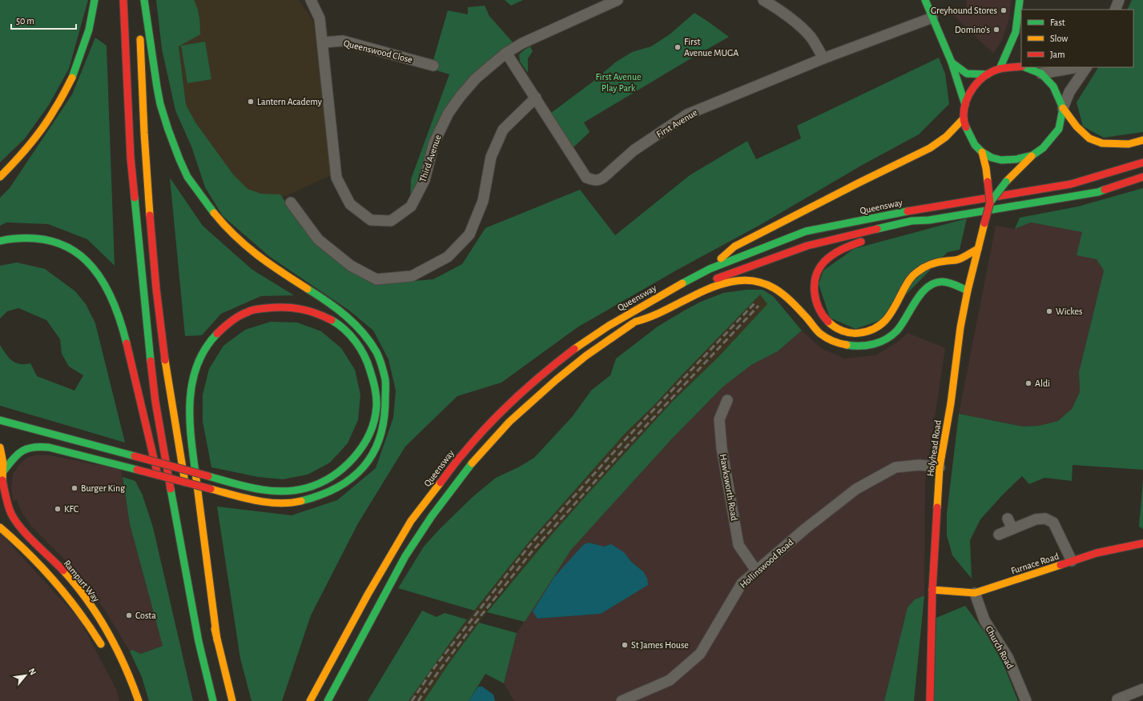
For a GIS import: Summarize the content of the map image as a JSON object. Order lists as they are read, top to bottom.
{
  "streets": {
    "main road": [
      "Queensway",
      "Holyhead Road",
      "Furnace Road",
      "Rampart Way"
    ],
    "street": [
      "Queenswood Close",
      "First Avenue",
      "Third Avenue",
      "Hawksworth Road",
      "Hollinswood Road",
      "Church Road"
    ]
  },
  "crossings": [
    ["Queenswood Close", "Third Avenue"],
    ["First Avenue", "Third Avenue"],
    ["Holyhead Road", "Hollinswood Road"],
    ["Holyhead Road", "Furnace Road"],
    ["Hawksworth Road", "Hollinswood Road"],
    ["Furnace Road", "Church Road"]
  ],
  "parks": ["First Avenue Play Park"],
  "places": [
    "Greyhound Stores",
    "Domino's",
    "First Avenue MUGA",
    "Lantern Academy",
    "Wickes",
    "Aldi",
    "Burger King",
    "KFC",
    "Costa",
    "St James House"
  ],
  "legend": ["Fast", "Slow", "Jam"],
  "scale_bar": "50 m",
  "north": "top right"
}
